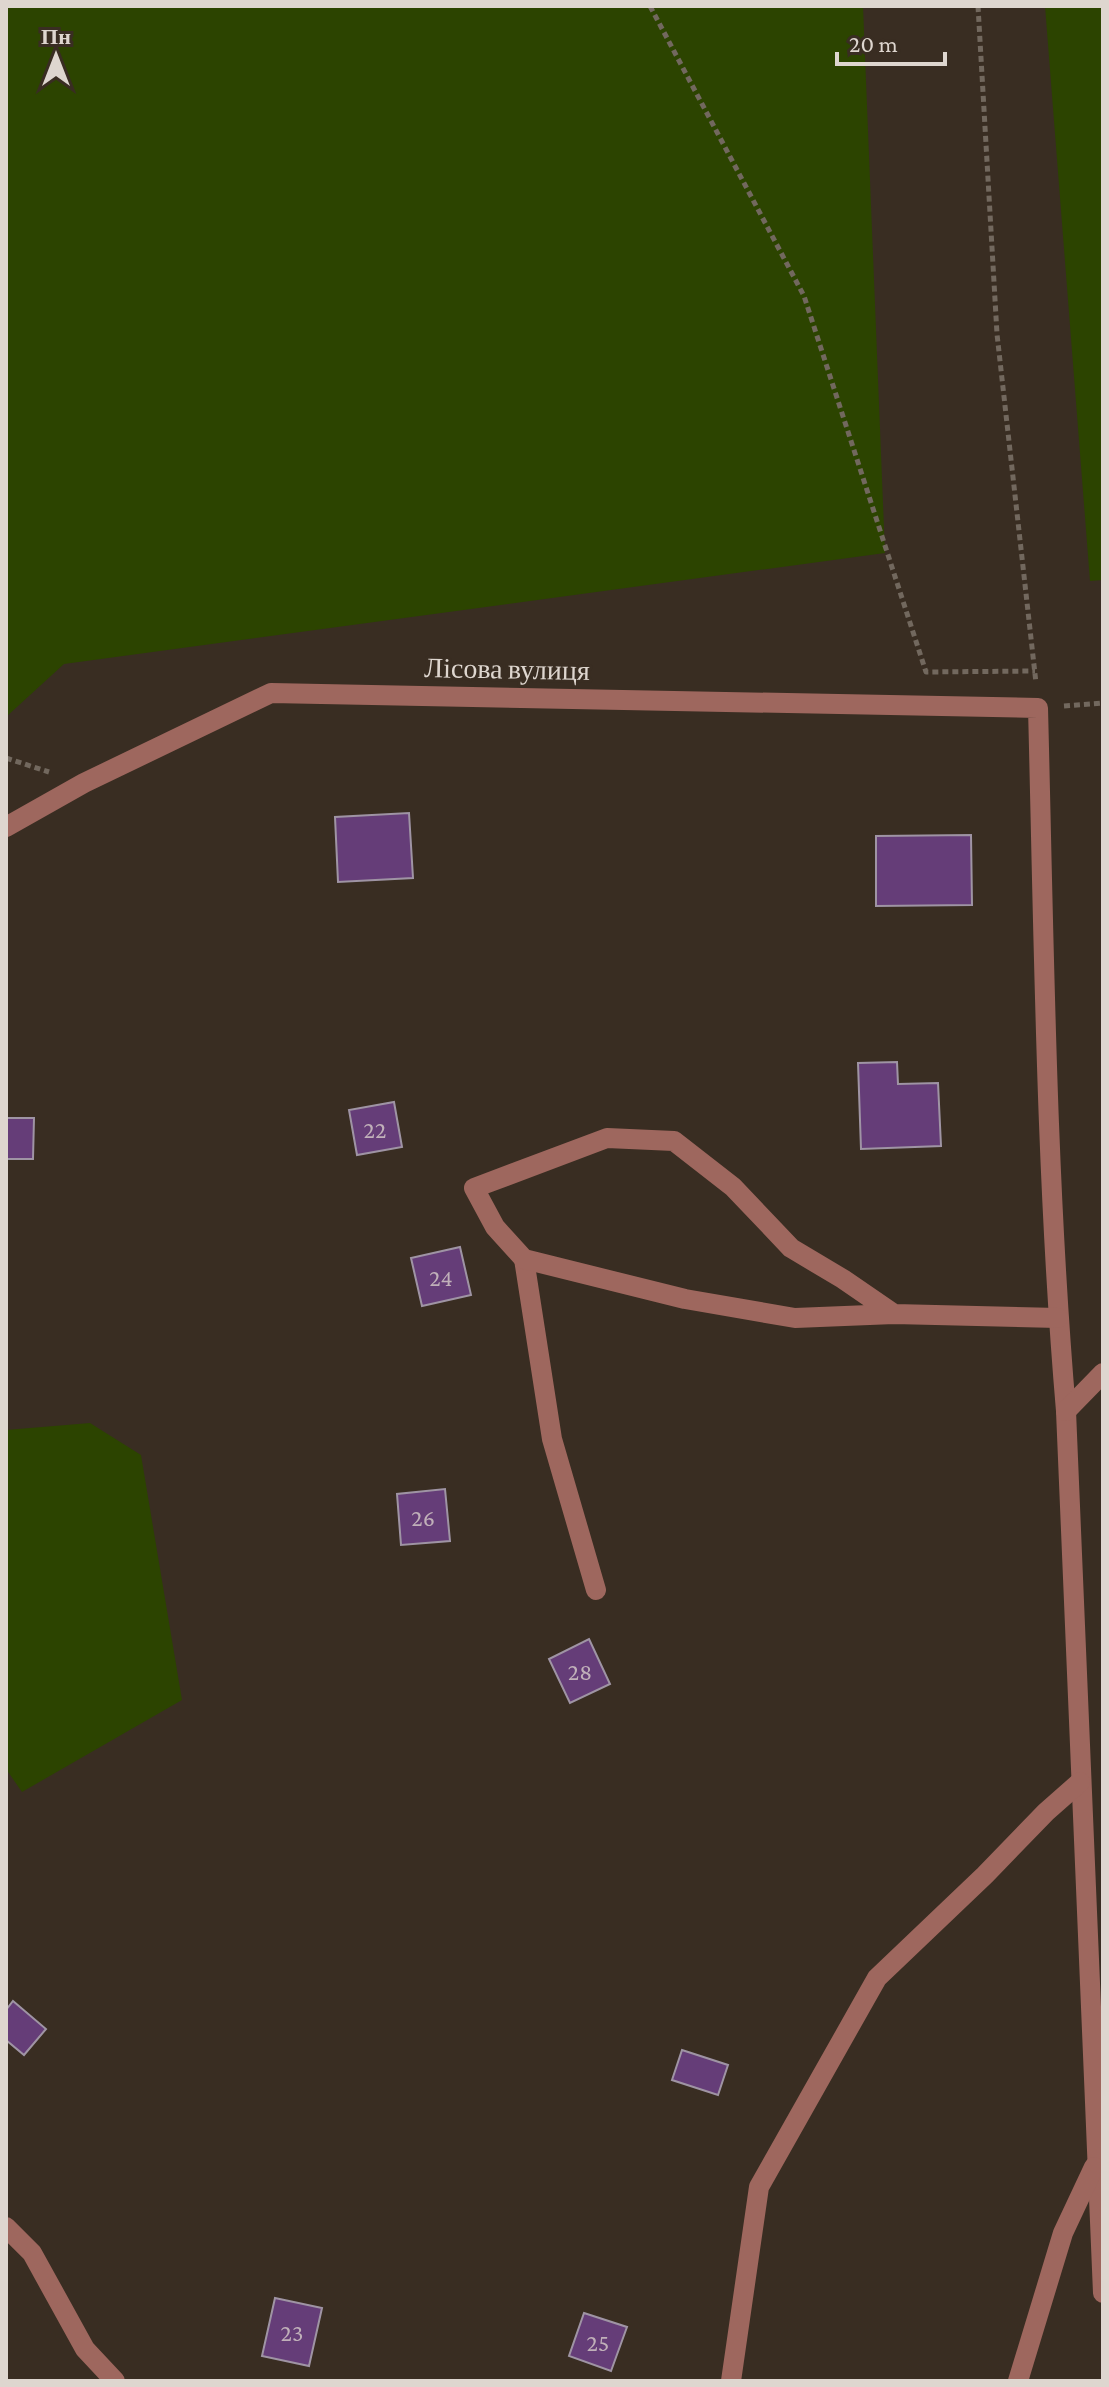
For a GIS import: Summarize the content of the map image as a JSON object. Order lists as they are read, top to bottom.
{
  "streets": {
    "street": ["Лісова вулиця"]
  },
  "house_numbers": [
    "22",
    "24",
    "26",
    "28",
    "23",
    "25"
  ],
  "scale_bar": "20 m",
  "north": "top"
}
